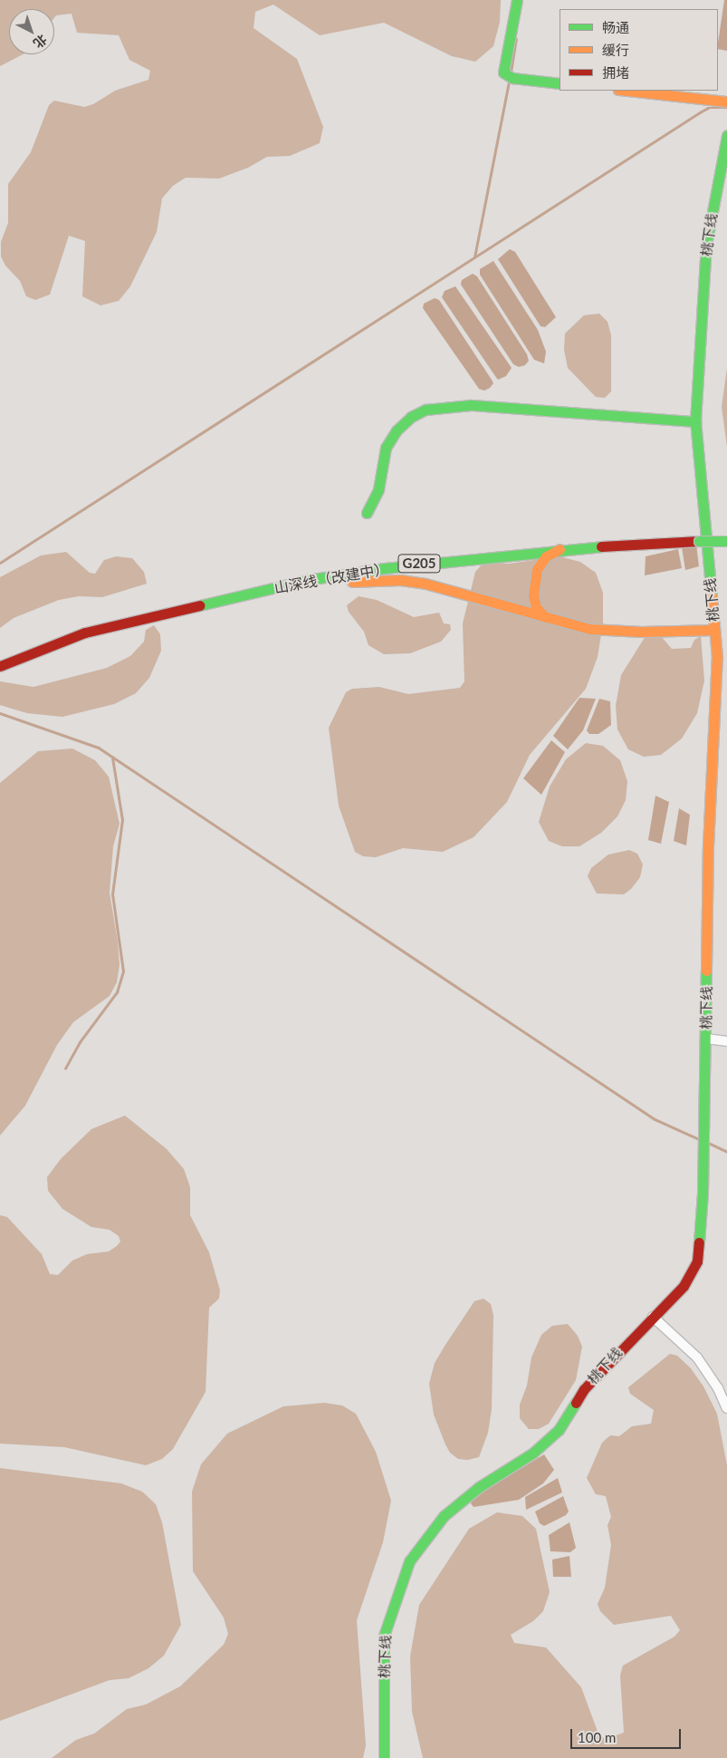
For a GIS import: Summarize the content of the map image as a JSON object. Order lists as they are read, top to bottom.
{
  "streets": {
    "main road": ["桃下线", "G205", "山深线（改建中）"]
  },
  "legend": ["畅通", "缓行", "拥堵"],
  "scale_bar": "100 m",
  "north": "bottom right"
}
